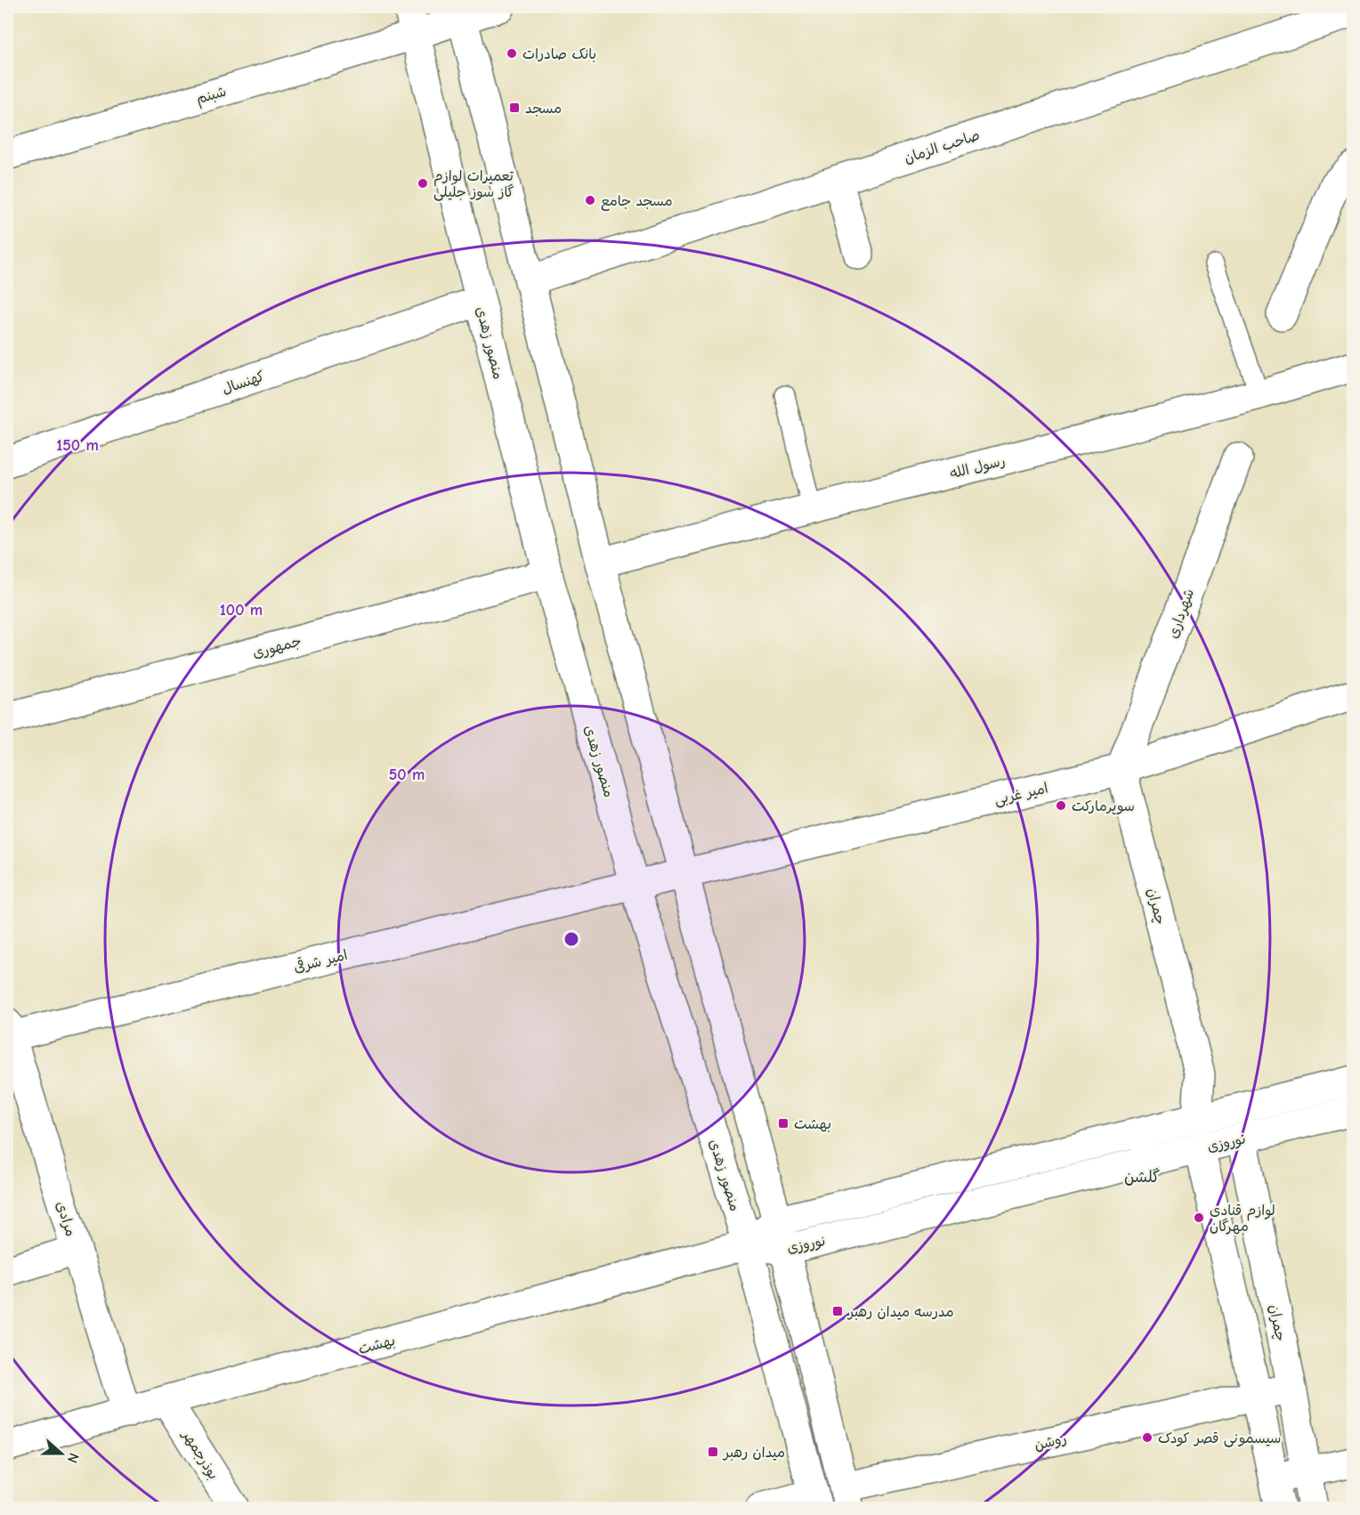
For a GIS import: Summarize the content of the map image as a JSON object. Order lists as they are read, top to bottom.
{
  "streets": {
    "street": [
      "شبنم",
      "صاحب الزمان",
      "منصور زهدی",
      "کهنسال",
      "رسول الله",
      "شهرداری",
      "جمهوری",
      "امیر غربی",
      "چمران",
      "امیر شرقی",
      "نوروزی",
      "مرادی",
      "بهشت",
      "روشن",
      "بوذرجمهر"
    ]
  },
  "crossings": [
    ["شبنم", "منصور زهدی"],
    ["منصور زهدی", "کهنسال"],
    ["منصور زهدی", "جمهوری"],
    ["منصور زهدی", "امیر غربی"],
    ["منصور زهدی", "امیر شرقی"],
    ["منصور زهدی", "نوروزی"],
    ["منصور زهدی", "بهشت"],
    ["شهرداری", "امیر غربی"],
    ["شهرداری", "چمران"],
    ["امیر غربی", "چمران"],
    ["امیر غربی", "امیر شرقی"],
    ["چمران", "نوروزی"],
    ["چمران", "روشن"],
    ["امیر شرقی", "مرادی"],
    ["نوروزی", "بهشت"],
    ["مرادی", "بهشت"],
    ["بهشت", "بوذرجمهر"]
  ],
  "districts": ["گلشن"],
  "places": {
    "other": [
      "بانک صادرات",
      "تعمیرات لوازم گاز سوز جلیلی",
      "مسجد جامع",
      "سوپرمارکت",
      "لوازم قنادی مهرگان",
      "سیسمونی قصر کودک"
    ],
    "transit": [
      "مسجد",
      "بهشت",
      "مدرسه میدان رهبر",
      "میدان رهبر"
    ]
  },
  "north": "right",
  "rings": ["150 m", "100 m", "50 m"]
}
